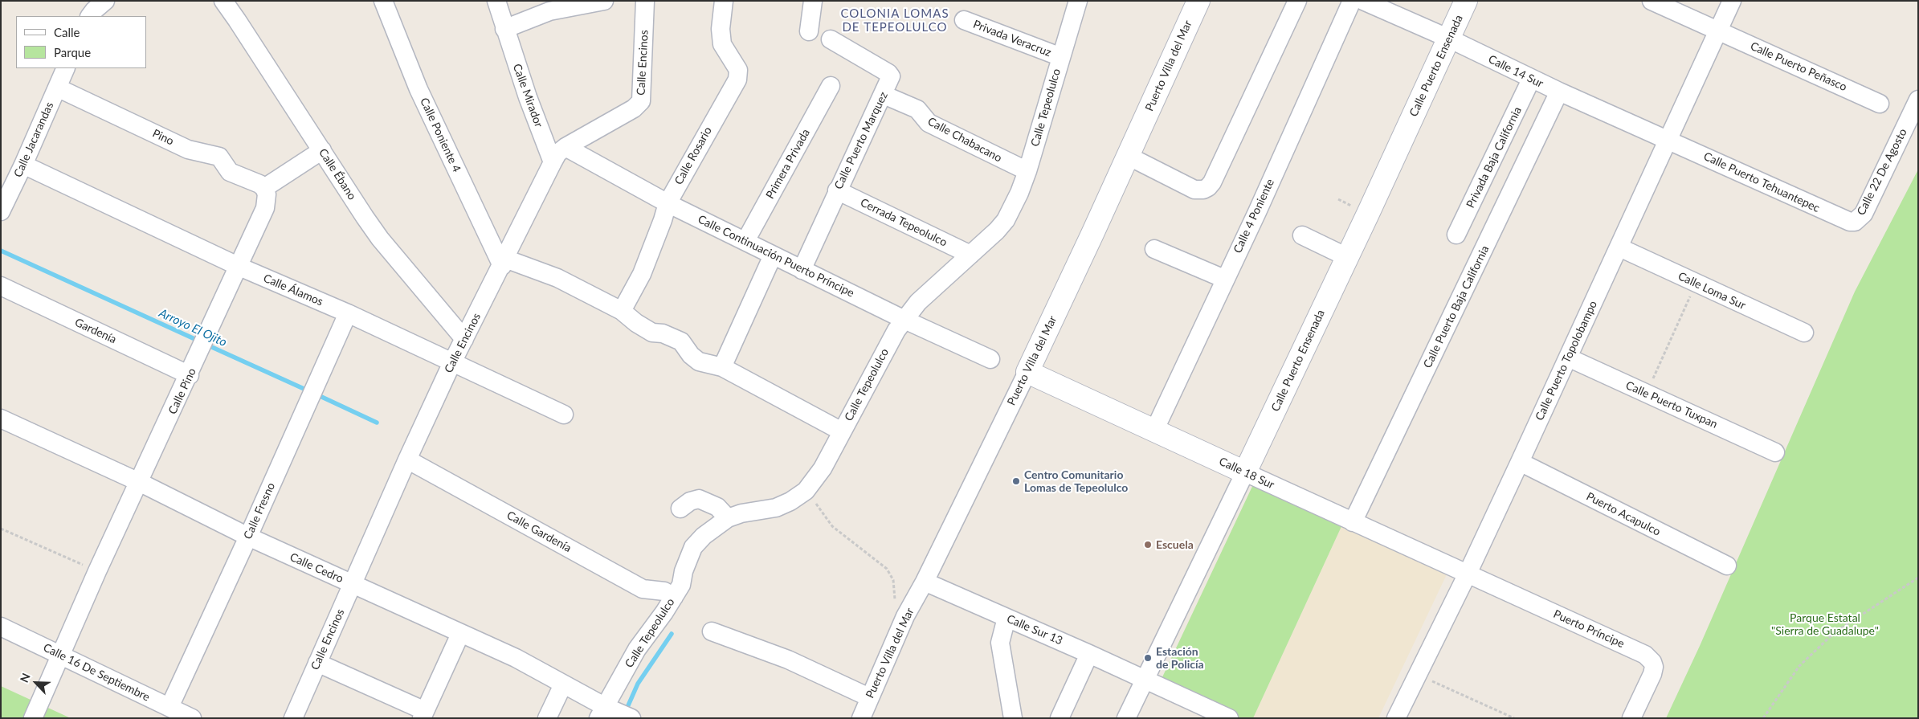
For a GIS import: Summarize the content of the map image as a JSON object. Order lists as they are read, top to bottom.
{
  "streets": {
    "street": [
      "Privada Veracruz",
      "Calle Encinos",
      "Puerto Villa del Mar",
      "Calle Puerto Ensenada",
      "Calle Puerto Peñasco",
      "Calle 14 Sur",
      "Calle Mirador",
      "Calle Tepeolulco",
      "Calle Poniente 4",
      "Pino",
      "Calle Jacarandas",
      "Calle Chabacano",
      "Calle Puerto Marquez",
      "Calle Rosario",
      "Privada Baja California",
      "Primera Privada",
      "Calle 22 De Agosto",
      "Calle Ébano",
      "Calle Puerto Tehuantepec",
      "Calle 4 Poniente",
      "Cerrada Tepeolulco",
      "Calle Continuación Puerto Príncipe",
      "Calle Álamos",
      "Calle Loma Sur",
      "Calle Puerto Baja California",
      "Gardenía",
      "Calle Puerto Topolobampo",
      "Calle Pino",
      "Calle Puerto Tuxpan",
      "Calle 18 Sur",
      "Calle Fresno",
      "Puerto Acapulco",
      "Calle Gardenía",
      "Calle Cedro",
      "Puerto Príncipe",
      "Calle Sur 13",
      "Calle 16 De Septiembre"
    ]
  },
  "crossings": [
    ["Privada Veracruz", "Calle Tepeolulco"],
    ["Calle Encinos", "Calle Mirador"],
    ["Calle Encinos", "Calle Poniente 4"],
    ["Calle Encinos", "Calle Ébano"],
    ["Calle Encinos", "Calle Continuación Puerto Príncipe"],
    ["Calle Encinos", "Calle Álamos"],
    ["Calle Encinos", "Calle Gardenía"],
    ["Calle Encinos", "Calle Cedro"],
    ["Puerto Villa del Mar", "Calle 18 Sur"],
    ["Puerto Villa del Mar", "Calle Sur 13"],
    ["Calle Puerto Ensenada", "Calle 14 Sur"],
    ["Calle Puerto Ensenada", "Calle 18 Sur"],
    ["Calle Puerto Ensenada", "Calle Sur 13"],
    ["Calle Puerto Peñasco", "Calle Puerto Topolobampo"],
    ["Calle 14 Sur", "Privada Baja California"],
    ["Calle 14 Sur", "Calle Puerto Tehuantepec"],
    ["Calle 14 Sur", "Calle Puerto Baja California"],
    ["Calle 14 Sur", "Calle Puerto Topolobampo"],
    ["Calle Tepeolulco", "Calle Chabacano"],
    ["Calle Tepeolulco", "Cerrada Tepeolulco"],
    ["Calle Tepeolulco", "Calle Continuación Puerto Príncipe"],
    ["Calle Tepeolulco", "Calle Gardenía"],
    ["Calle Tepeolulco", "Calle Cedro"],
    ["Pino", "Calle Jacarandas"],
    ["Pino", "Calle Pino"],
    ["Calle Jacarandas", "Calle Álamos"],
    ["Calle Chabacano", "Calle Puerto Marquez"],
    ["Calle Puerto Marquez", "Cerrada Tepeolulco"],
    ["Calle Puerto Marquez", "Calle Continuación Puerto Príncipe"],
    ["Calle Rosario", "Calle Continuación Puerto Príncipe"],
    ["Primera Privada", "Calle Continuación Puerto Príncipe"],
    ["Calle 22 De Agosto", "Calle Puerto Tehuantepec"],
    ["Calle Puerto Tehuantepec", "Calle Puerto Topolobampo"],
    ["Calle 4 Poniente", "Calle 18 Sur"],
    ["Calle Álamos", "Calle Pino"],
    ["Calle Álamos", "Calle Fresno"],
    ["Calle Loma Sur", "Calle Puerto Topolobampo"],
    ["Calle Puerto Baja California", "Calle 18 Sur"],
    ["Gardenía", "Calle Pino"],
    ["Calle Puerto Topolobampo", "Calle Puerto Tuxpan"],
    ["Calle Puerto Topolobampo", "Calle 18 Sur"],
    ["Calle Puerto Topolobampo", "Puerto Acapulco"],
    ["Calle Puerto Topolobampo", "Puerto Príncipe"],
    ["Calle Pino", "Calle Cedro"],
    ["Calle Pino", "Calle 16 De Septiembre"],
    ["Calle 18 Sur", "Puerto Príncipe"],
    ["Calle Fresno", "Calle Cedro"],
    ["Calle Fresno", "Calle 16 De Septiembre"]
  ],
  "districts": ["COLONIA LOMAS DE TEPEOLULCO"],
  "water": ["Arroyo El Ojito"],
  "parks": ["Parque Estatal \"Sierra de Guadalupe\""],
  "places": ["Centro Comunitario Lomas de Tepeolulco", "Escuela", "Estación de Policía"],
  "legend": ["Calle", "Parque"],
  "north": "top left"
}
